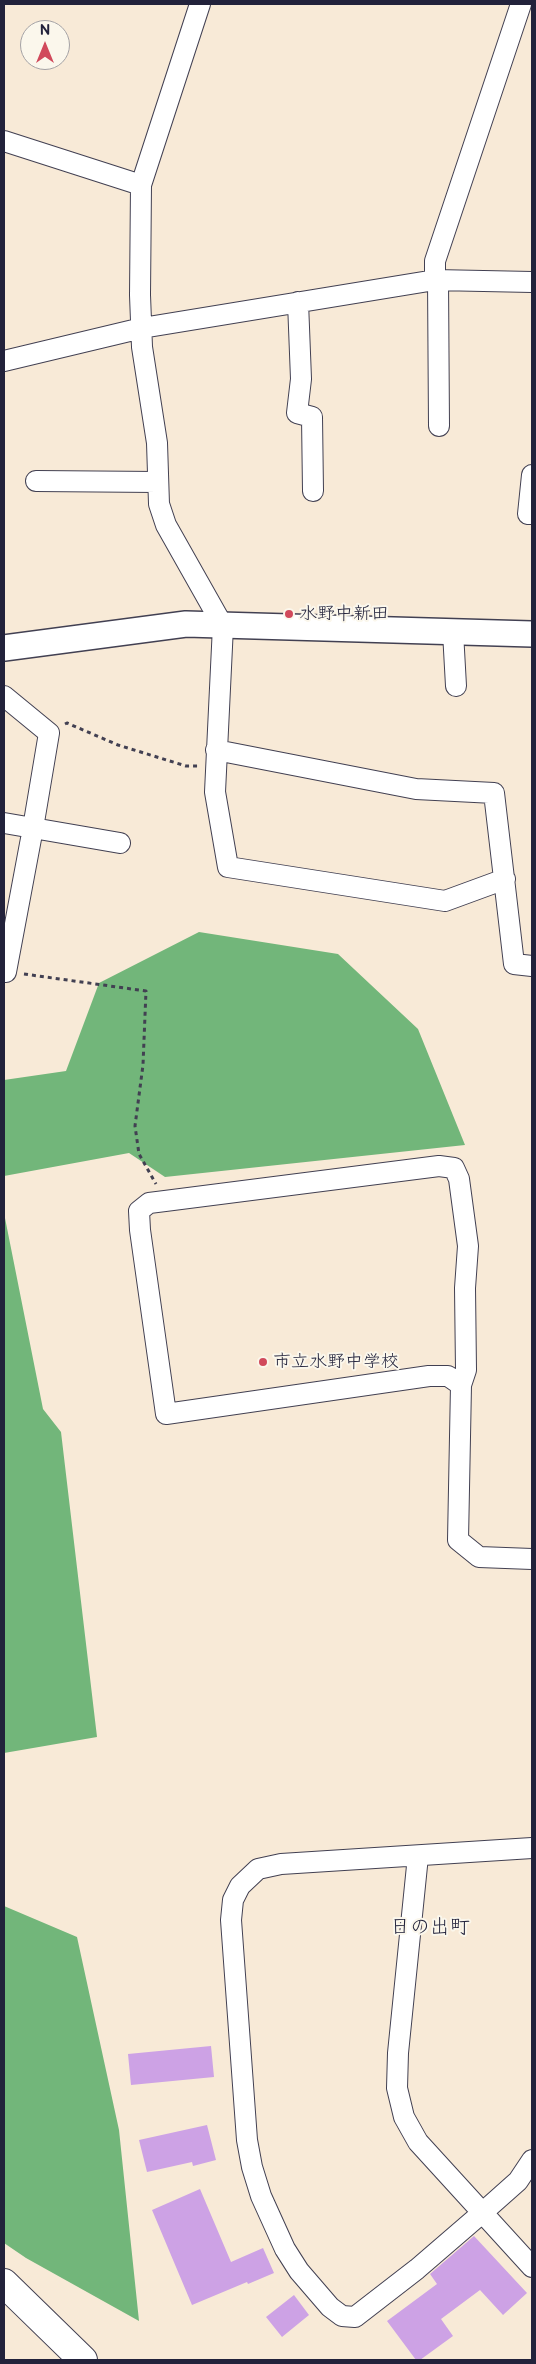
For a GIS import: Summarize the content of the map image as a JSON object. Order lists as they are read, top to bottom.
{
  "districts": ["日の出町"],
  "places": ["水野中新田", "市立水野中学校"],
  "north": "top"
}
